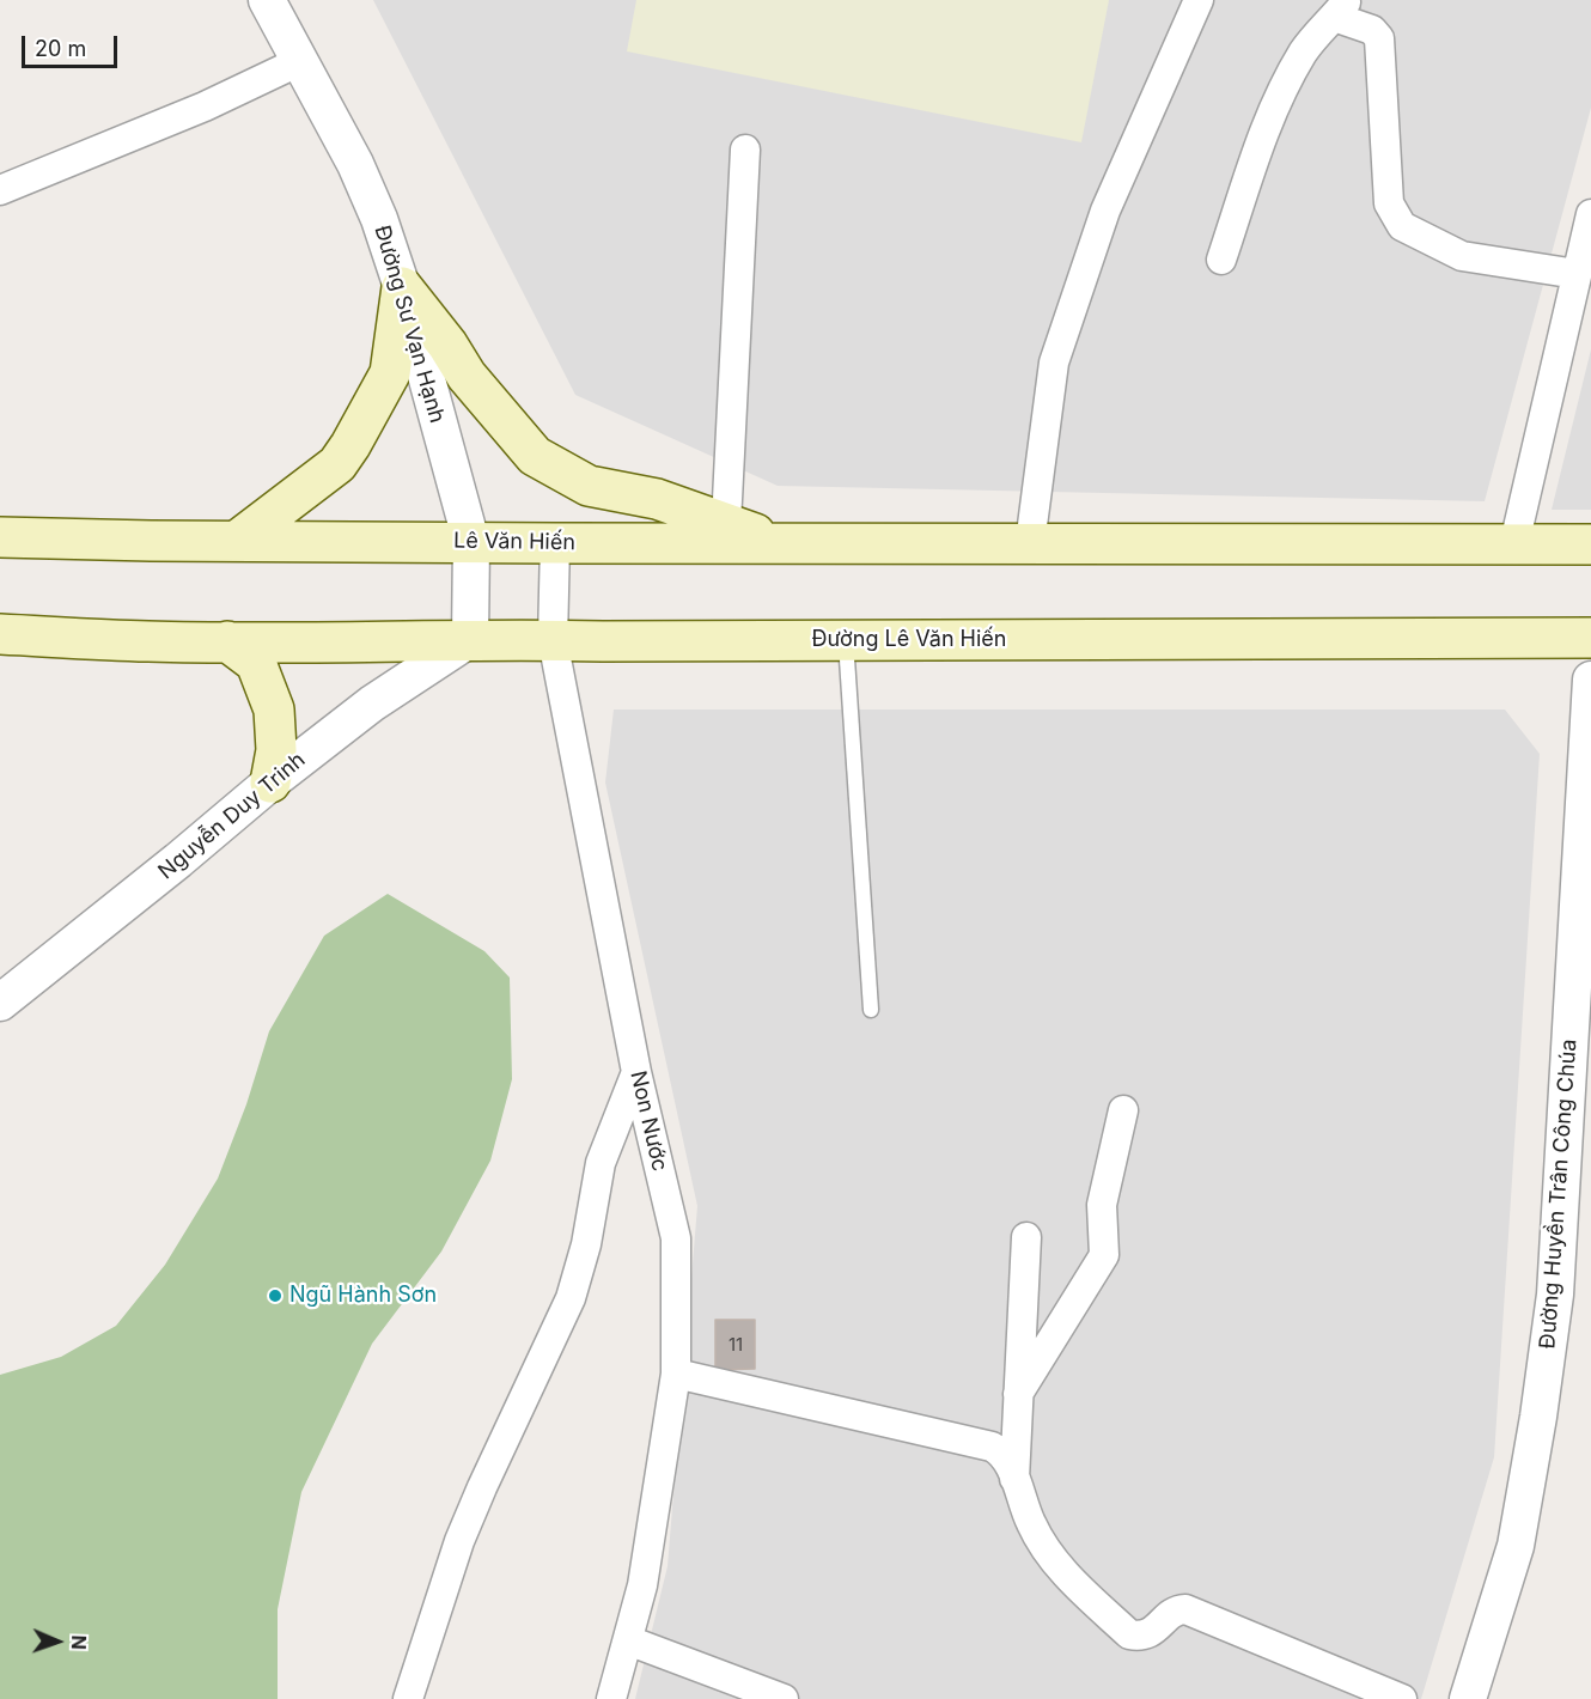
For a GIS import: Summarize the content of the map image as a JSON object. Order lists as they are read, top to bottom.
{
  "streets": {
    "main road": ["Lê Văn Hiến", "Đường Lê Văn Hiến"],
    "street": [
      "Đường Sư Vạn Hạnh",
      "Nguyễn Duy Trinh",
      "Non Nước",
      "Đường Huyền Trân Công Chúa"
    ]
  },
  "crossings": [
    ["Đường Sư Vạn Hạnh", "Lê Văn Hiến"],
    ["Đường Sư Vạn Hạnh", "Đường Lê Văn Hiến"],
    ["Đường Sư Vạn Hạnh", "Nguyễn Duy Trinh"],
    ["Lê Văn Hiến", "Non Nước"],
    ["Đường Lê Văn Hiến", "Nguyễn Duy Trinh"],
    ["Đường Lê Văn Hiến", "Non Nước"]
  ],
  "places": ["Ngũ Hành Sơn"],
  "house_numbers": ["11"],
  "scale_bar": "20 m",
  "north": "right"
}
